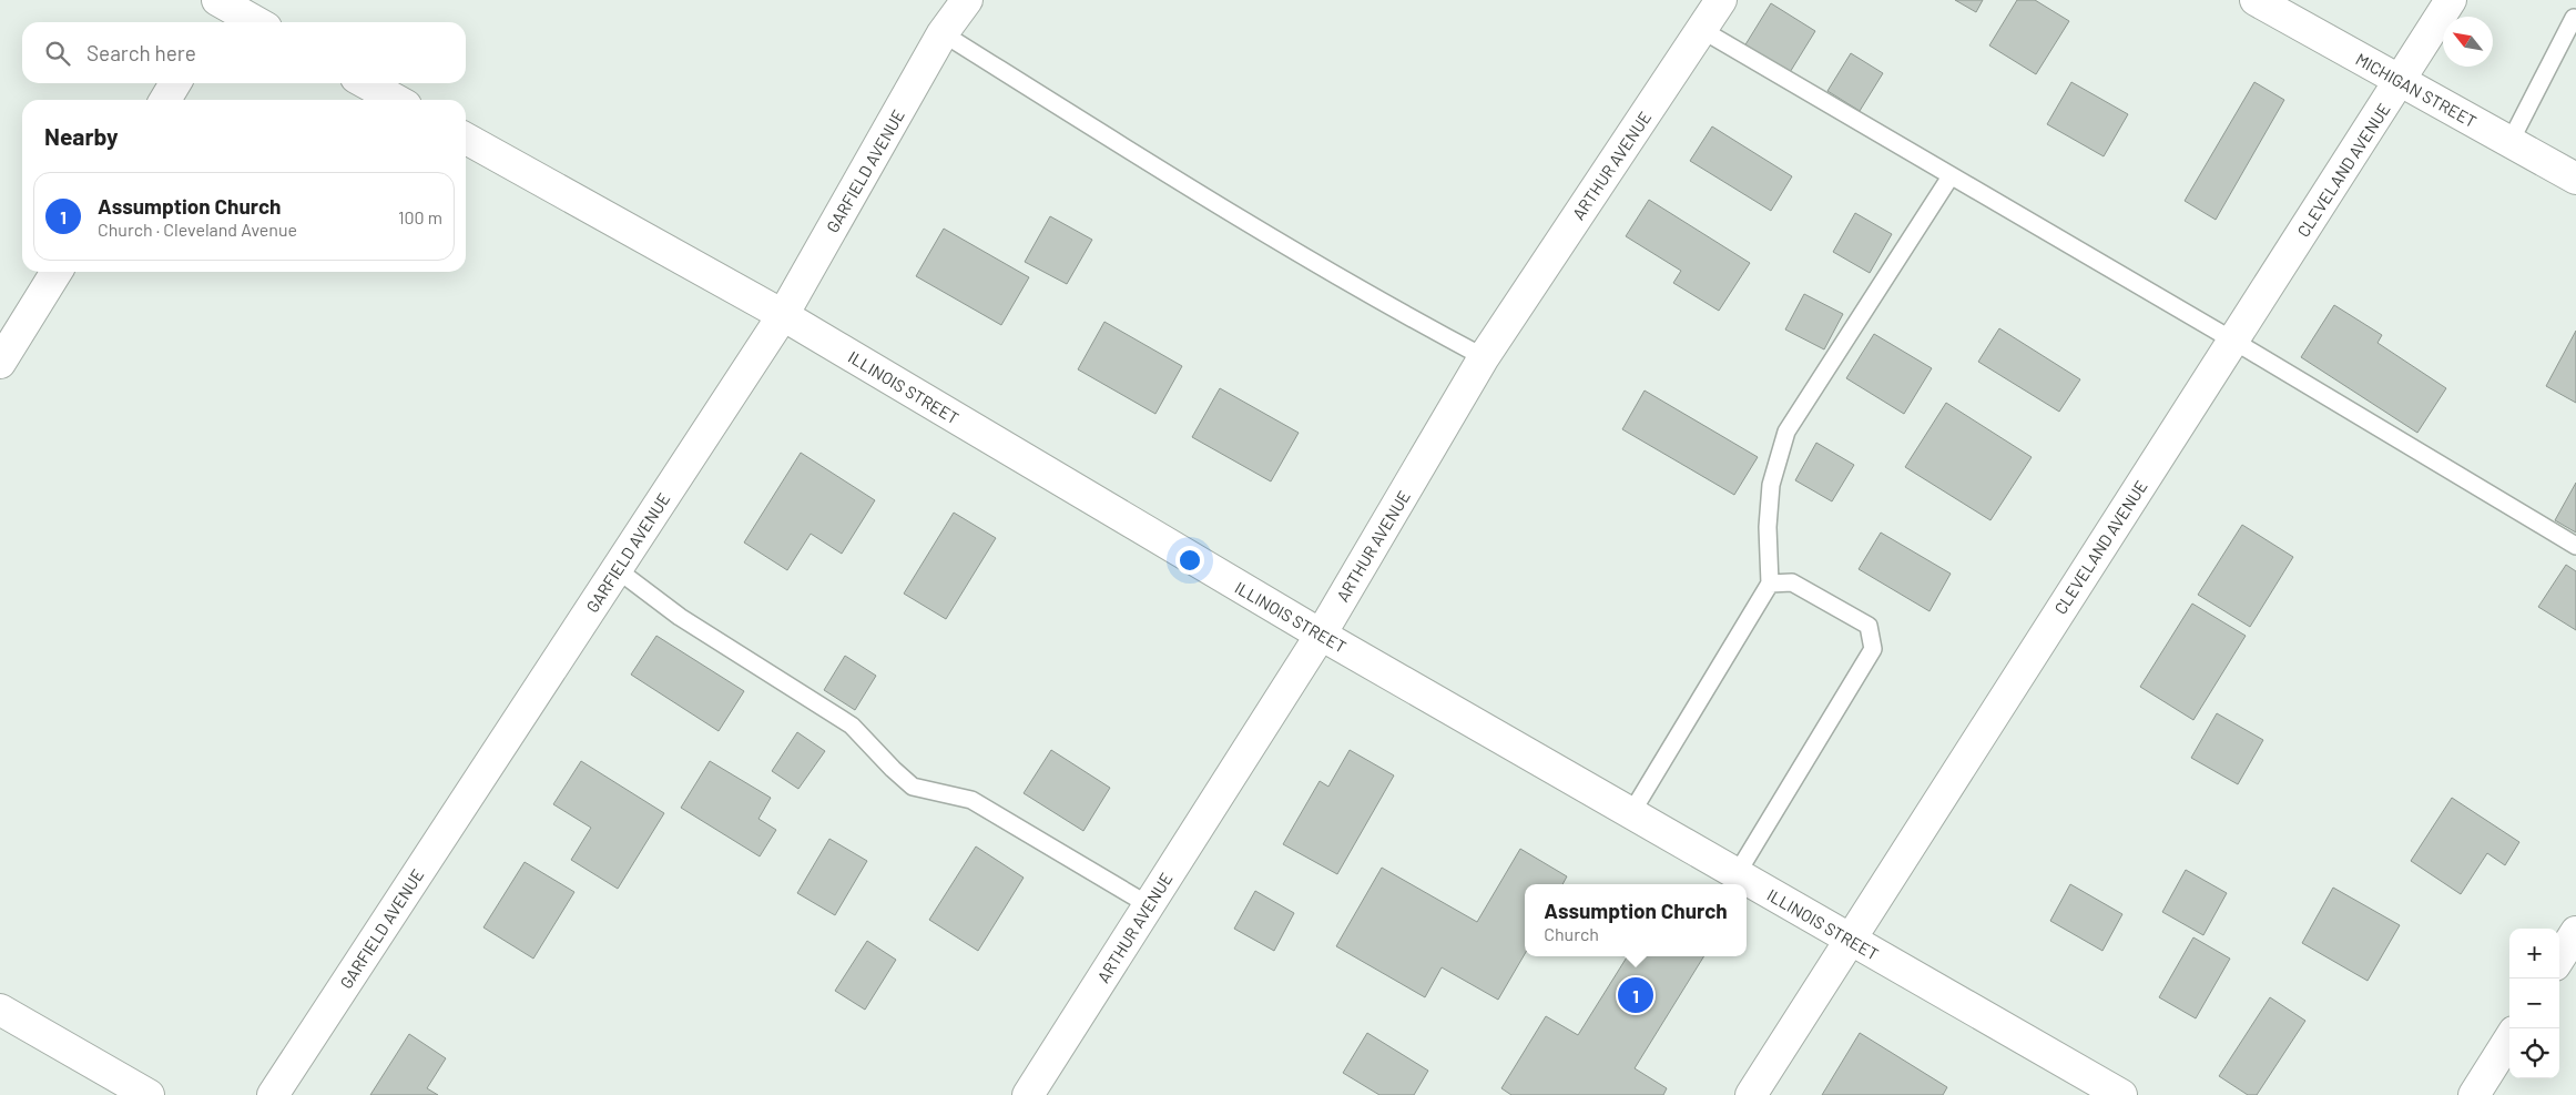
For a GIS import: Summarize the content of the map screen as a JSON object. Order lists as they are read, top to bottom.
{
  "streets": {
    "street": [
      "MICHIGAN STREET",
      "ARTHUR AVENUE",
      "CLEVELAND AVENUE",
      "GARFIELD AVENUE",
      "ILLINOIS STREET"
    ]
  },
  "crossings": [
    ["MICHIGAN STREET", "CLEVELAND AVENUE"],
    ["ARTHUR AVENUE", "ILLINOIS STREET"],
    ["CLEVELAND AVENUE", "ILLINOIS STREET"],
    ["GARFIELD AVENUE", "ILLINOIS STREET"]
  ],
  "north": "top left",
  "page": {
    "search": "Search here",
    "heading": "Nearby",
    "list": [
      {
        "mark": "1",
        "name": "Assumption Church",
        "note": "Church · Cleveland Avenue",
        "value": "100 m"
      }
    ],
    "popup": ["Assumption Church", "Church"],
    "map_buttons": ["+", "−"],
    "pins": "1"
  }
}
